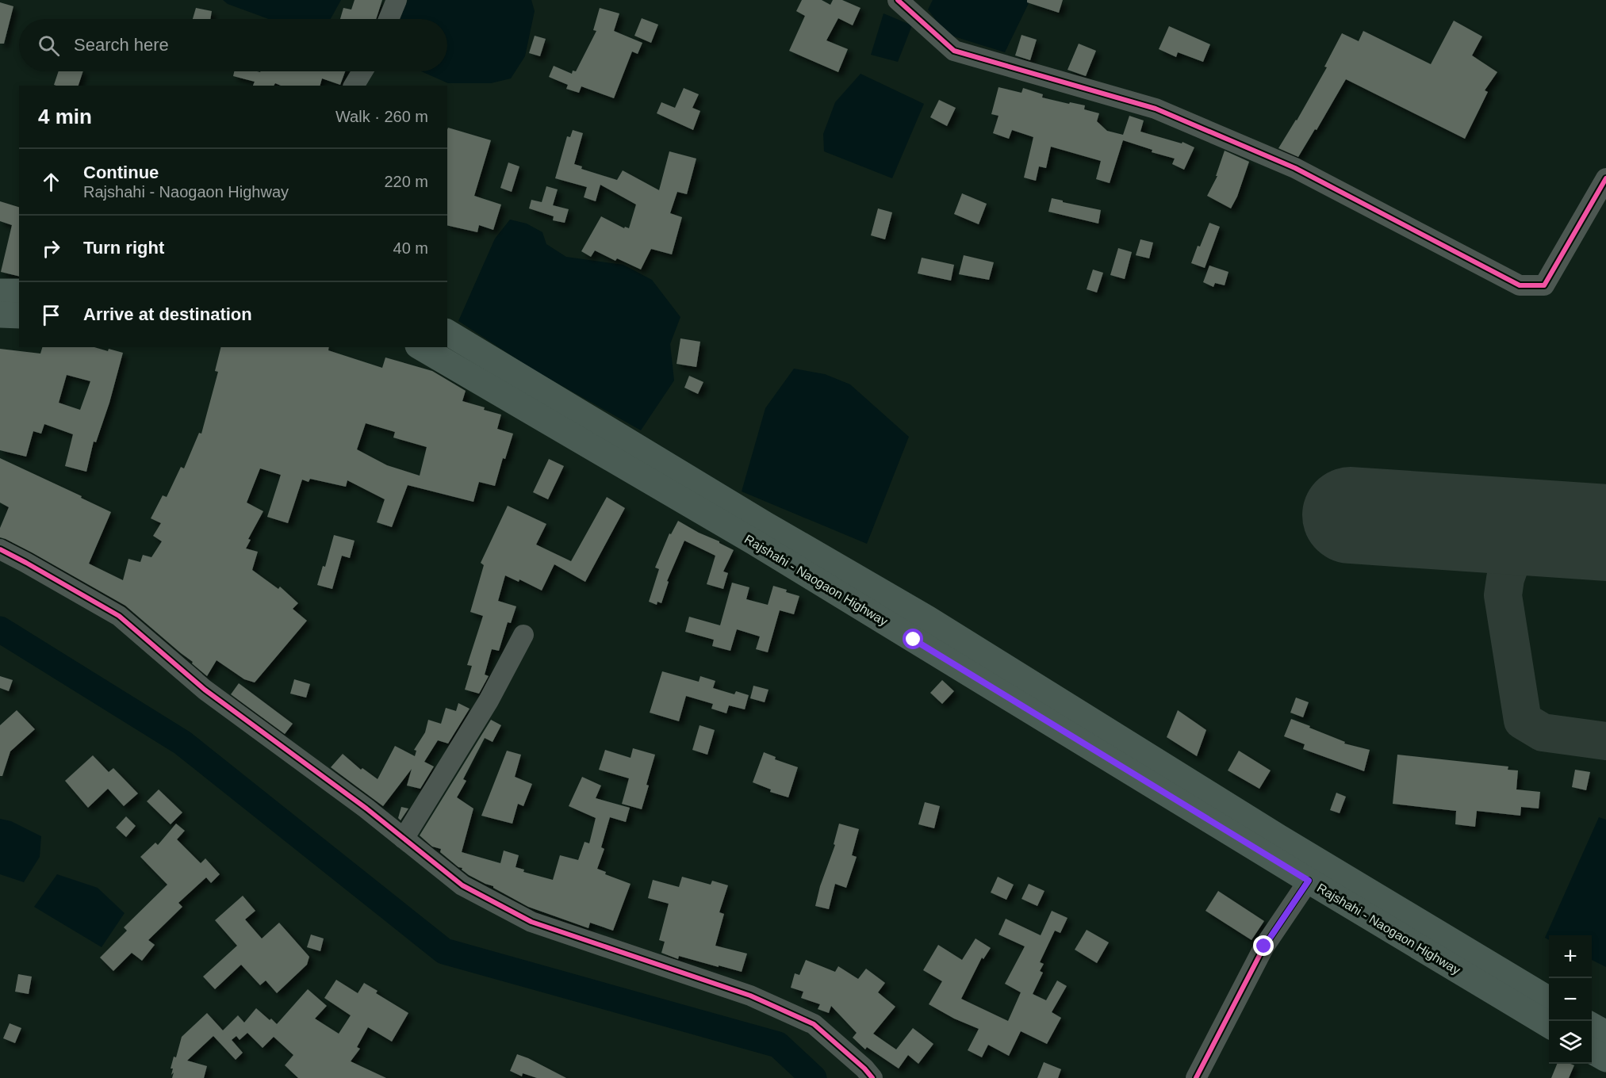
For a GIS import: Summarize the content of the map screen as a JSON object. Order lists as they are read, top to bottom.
{
  "streets": {
    "main road": ["Rajshahi - Naogaon Highway"]
  },
  "page": {
    "search": "Search here",
    "heading": ["4 min", "Walk · 260 m"],
    "list": [
      ["Continue", "Rajshahi - Naogaon Highway", "220 m"],
      ["Turn right", "40 m"],
      "Arrive at destination"
    ],
    "map_buttons": ["+", "−"]
  }
}
